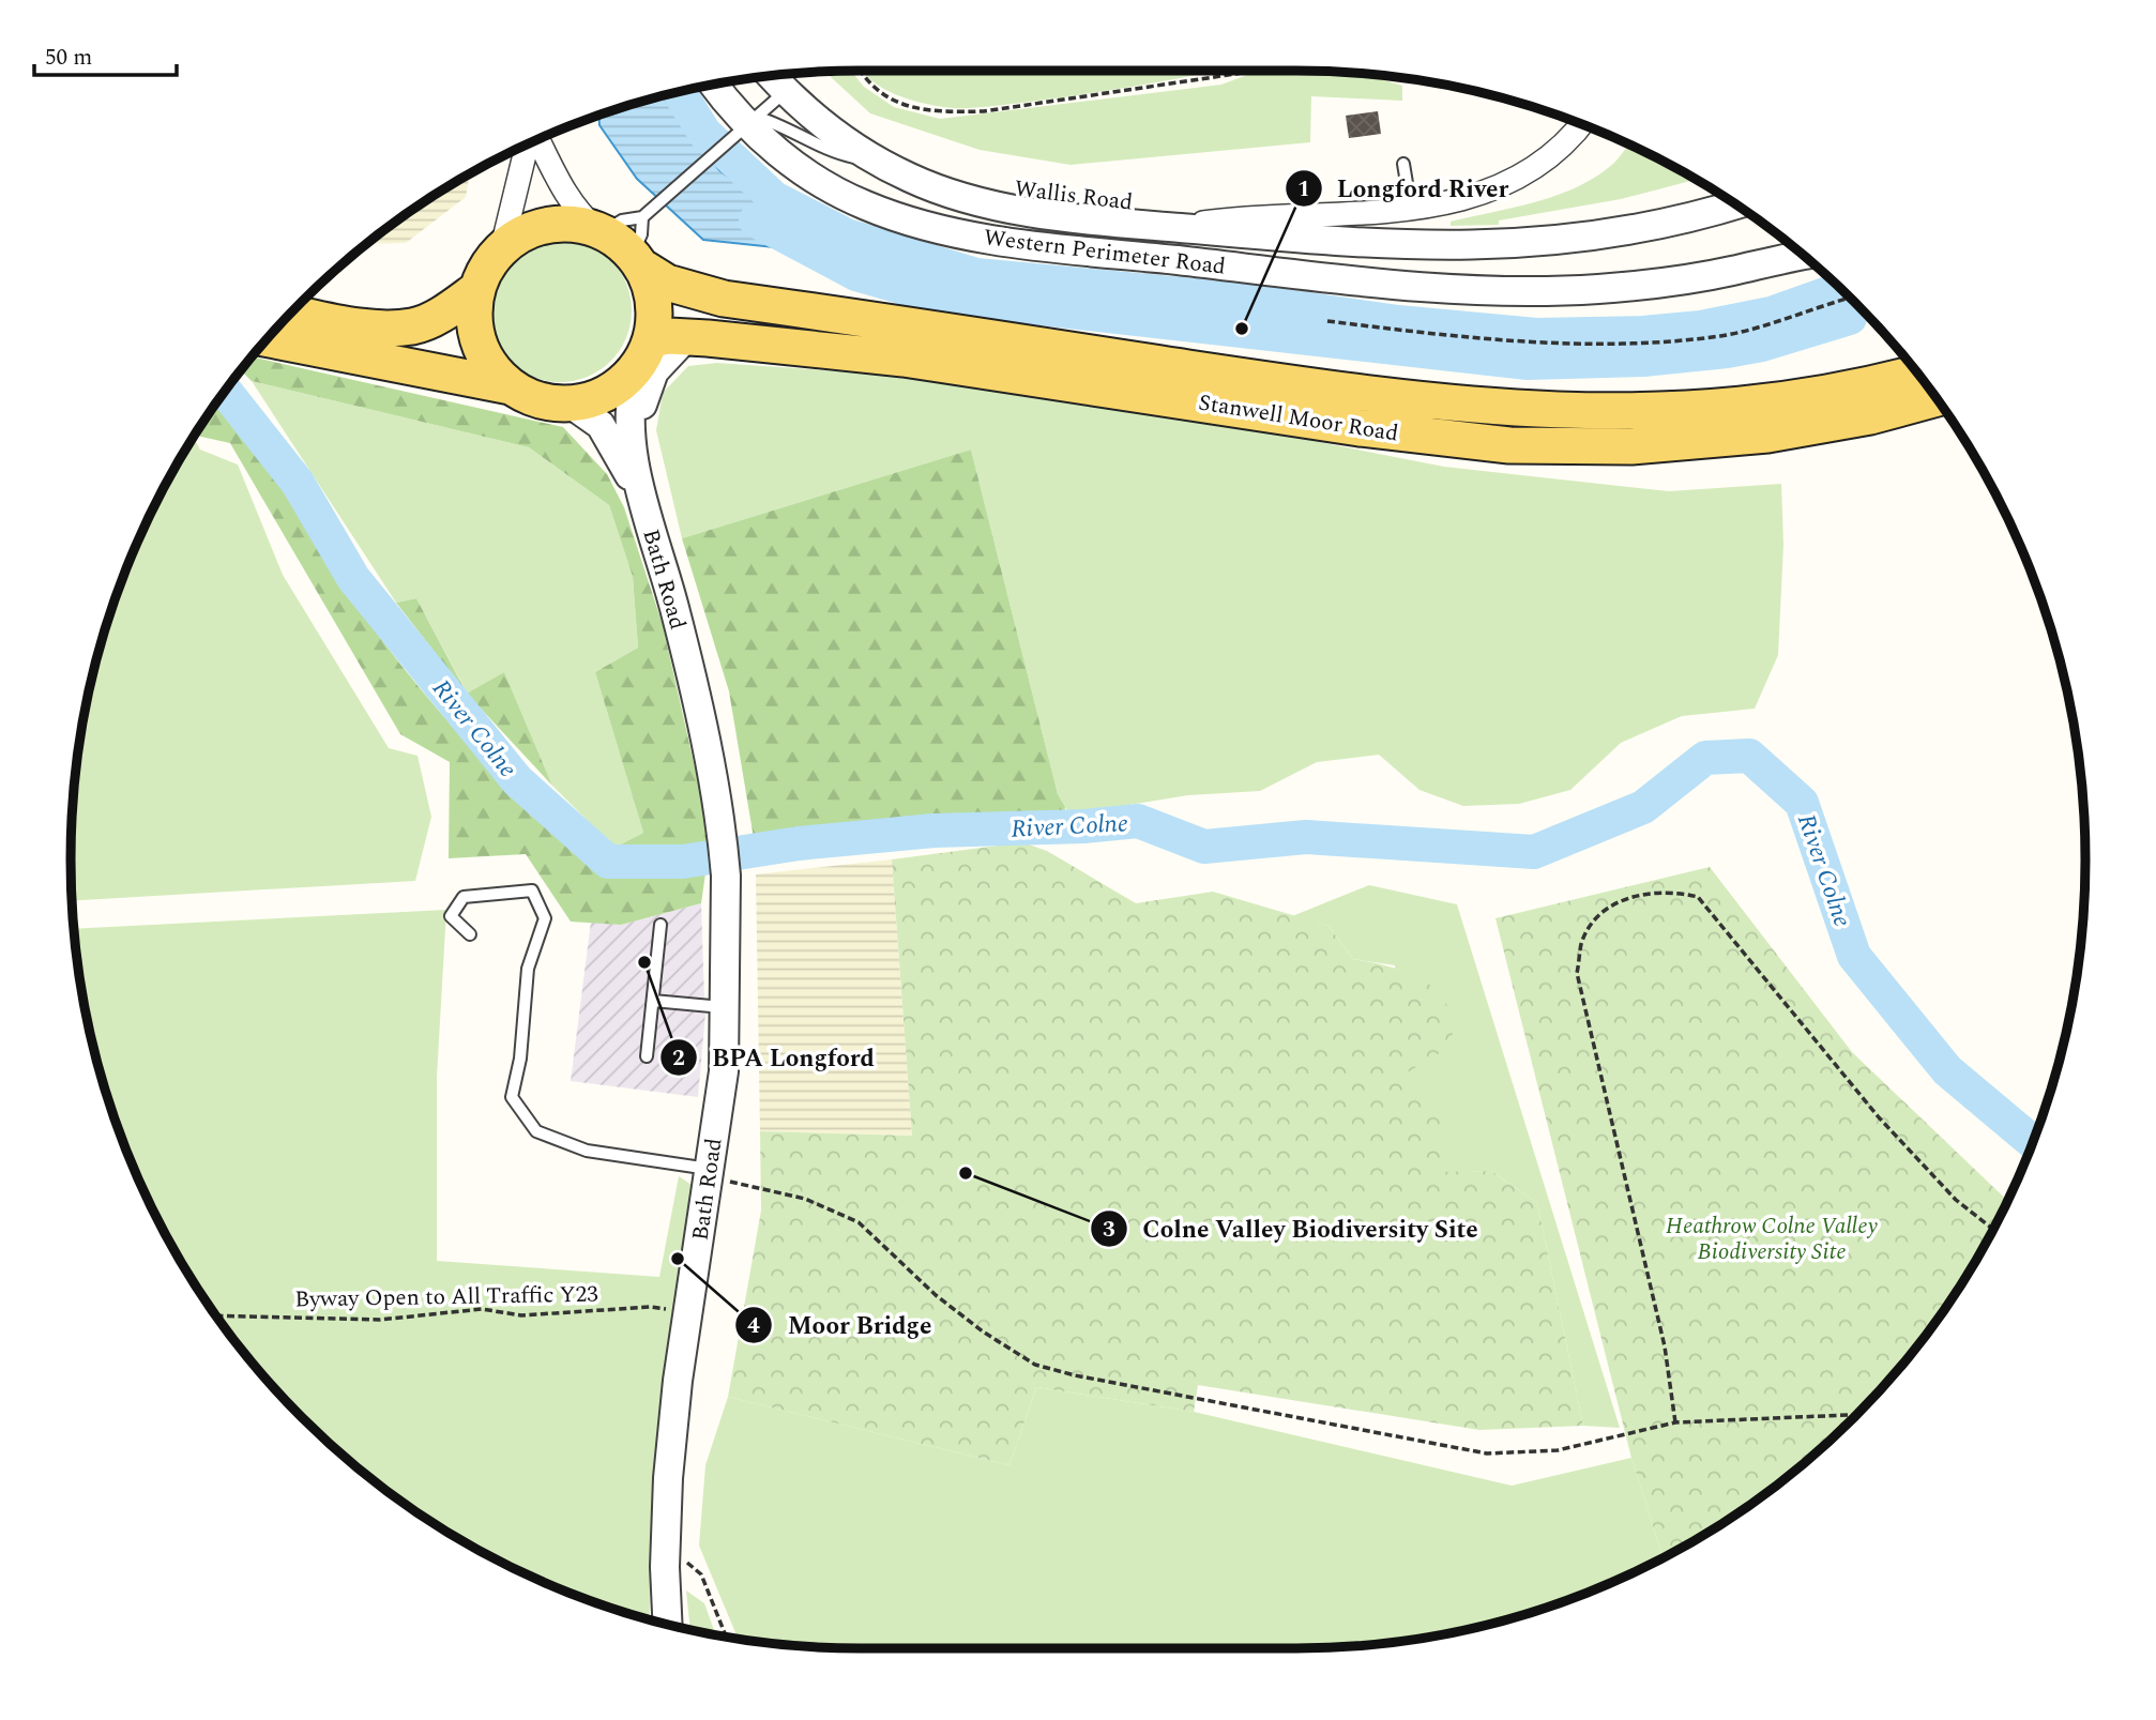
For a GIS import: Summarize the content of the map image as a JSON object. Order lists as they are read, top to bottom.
{
  "streets": {
    "main road": ["Stanwell Moor Road"],
    "street": ["Western Perimeter Road", "Bath Road"],
    "path": ["Byway Open to All Traffic Y23"]
  },
  "crossings": [
    ["Stanwell Moor Road", "Bath Road"],
    ["Bath Road", "Byway Open to All Traffic Y23"]
  ],
  "water": ["River Colne"],
  "parks": ["Heathrow Colne Valley Biodiversity Site"],
  "places": [
    "Longford River",
    "BPA Longford",
    "Colne Valley Biodiversity Site",
    "Moor Bridge"
  ],
  "scale_bar": "50 m"
}
